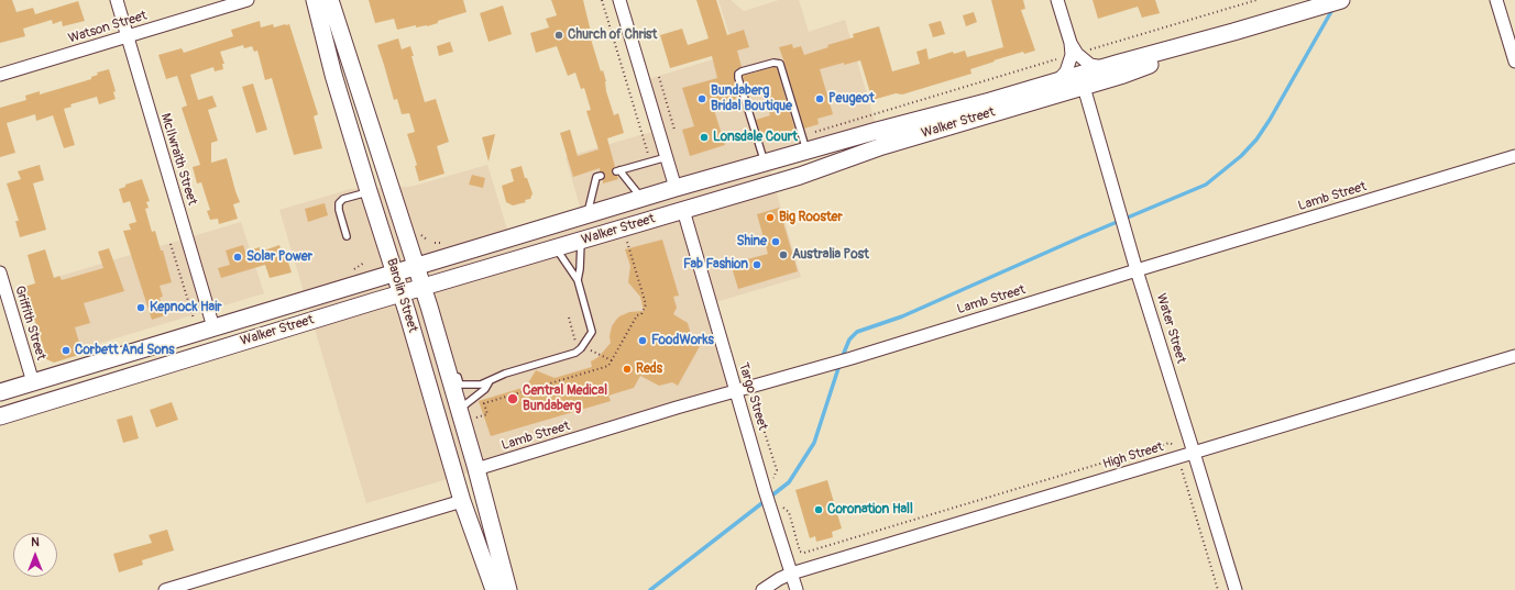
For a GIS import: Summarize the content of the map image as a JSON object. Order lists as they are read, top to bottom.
{
  "streets": {
    "main road": ["Walker Street", "Barolin Street"],
    "street": [
      "Watson Street",
      "McIlwraith Street",
      "Lamb Street",
      "Griffith Street",
      "Water Street",
      "Targo Street",
      "High Street"
    ]
  },
  "crossings": [
    ["Watson Street", "McIlwraith Street"],
    ["Walker Street", "McIlwraith Street"],
    ["Walker Street", "Barolin Street"],
    ["Walker Street", "Griffith Street"],
    ["Walker Street", "Water Street"],
    ["Walker Street", "Targo Street"],
    ["Lamb Street", "Barolin Street"],
    ["Lamb Street", "Water Street"],
    ["Lamb Street", "Targo Street"],
    ["Water Street", "High Street"],
    ["Targo Street", "High Street"]
  ],
  "places": [
    "Church of Christ",
    "Bundaberg Bridal Boutique",
    "Peugeot",
    "Lonsdale Court",
    "Big Rooster",
    "Shine",
    "Australia Post",
    "Solar Power",
    "Fab Fashion",
    "Kepnock Hair",
    "FoodWorks",
    "Corbett And Sons",
    "Reds",
    "Central Medical Bundaberg",
    "Coronation Hall"
  ],
  "north": "top"
}
